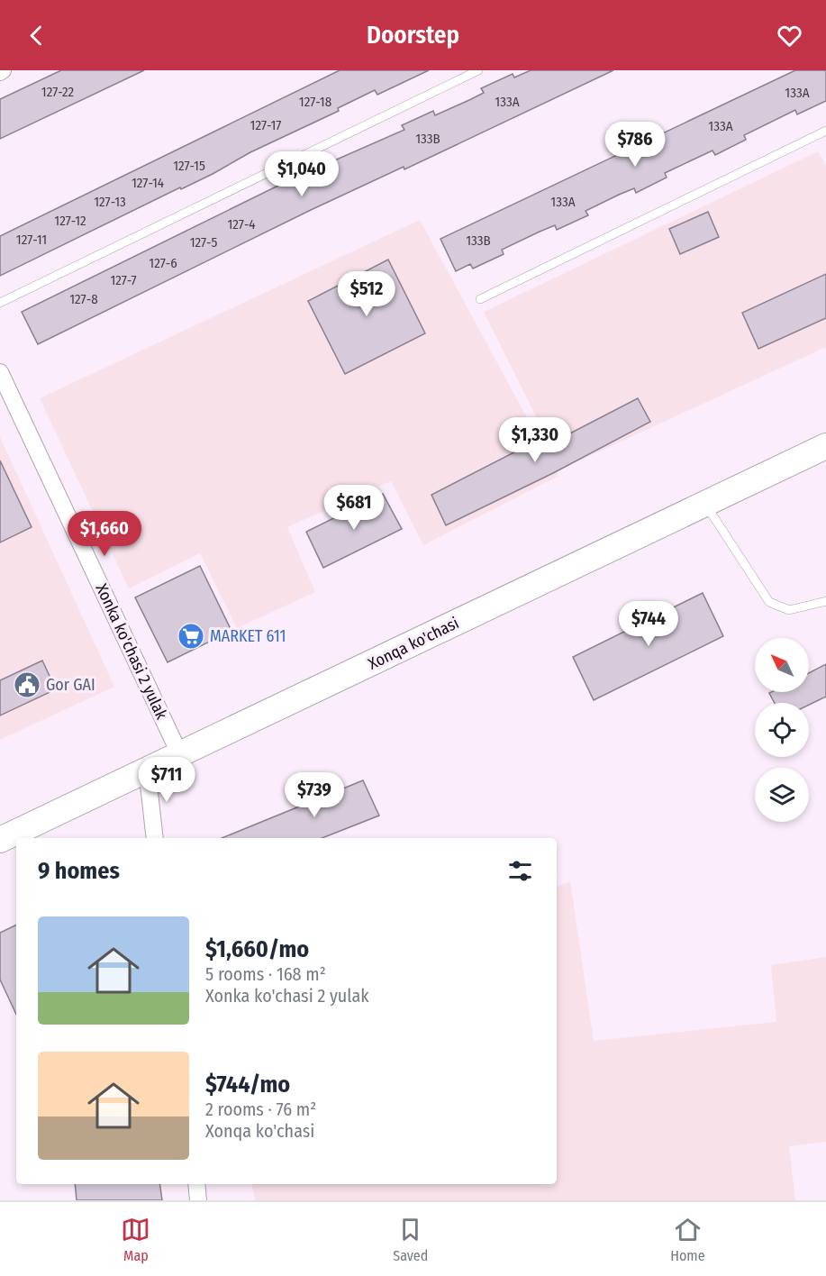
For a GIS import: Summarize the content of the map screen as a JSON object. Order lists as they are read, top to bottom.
{
  "streets": {
    "main road": ["Xonqa ko'chasi"],
    "street": ["Xonka ko'chasi 2 yulak"]
  },
  "crossings": [
    ["Xonqa ko'chasi", "Xonka ko'chasi 2 yulak"]
  ],
  "places": {
    "supermarket": ["MARKET 611"],
    "public building": ["Gor GAI"]
  },
  "house_numbers": [
    "127-22",
    "133A",
    "127-18",
    "133A",
    "127-17",
    "133A",
    "133В",
    "127-15",
    "127-14",
    "127-13",
    "133A",
    "127-12",
    "127-4",
    "127-11",
    "133В",
    "127-5",
    "127-6",
    "127-7",
    "127-8"
  ],
  "north": "top left",
  "page": {
    "header": "Doorstep",
    "price": [
      "$786",
      "$1,040",
      "$512",
      "$1,330",
      "$681",
      "$1,660",
      "$744",
      "$711",
      "$739"
    ],
    "heading": "9 homes",
    "list": [
      {
        "name": "$1,660/mo",
        "note": "5 rooms · 168 m² · Xonka ko'chasi 2 yulak"
      },
      {
        "name": "$744/mo",
        "note": "2 rooms · 76 m² · Xonqa ko'chasi"
      }
    ],
    "tabs": ["Map", "Saved", "Home"]
  }
}
